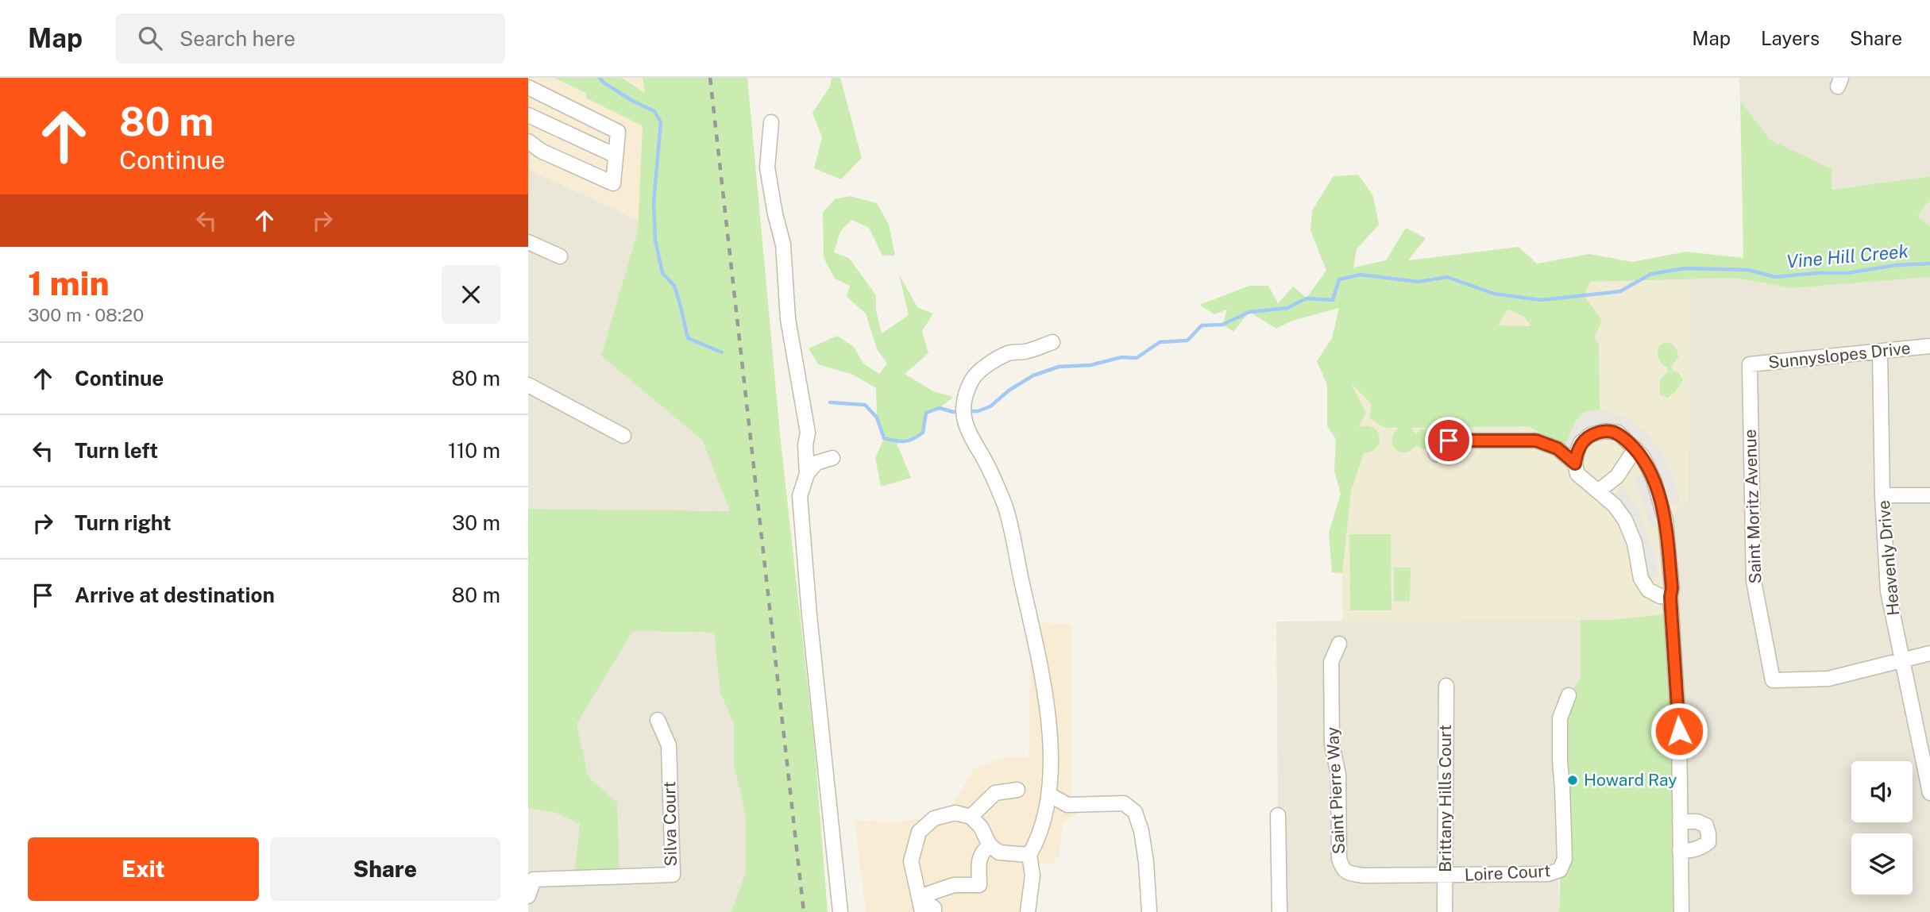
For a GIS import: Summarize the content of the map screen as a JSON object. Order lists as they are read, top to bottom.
{
  "streets": {
    "street": [
      "Sunnyslopes Drive",
      "Saint Moritz Avenue",
      "Heavenly Drive",
      "Saint Pierre Way",
      "Brittany Hills Court",
      "Silva Court",
      "Loire Court"
    ]
  },
  "crossings": [
    ["Sunnyslopes Drive", "Saint Moritz Avenue"],
    ["Sunnyslopes Drive", "Heavenly Drive"],
    ["Saint Moritz Avenue", "Heavenly Drive"],
    ["Saint Pierre Way", "Brittany Hills Court"],
    ["Saint Pierre Way", "Loire Court"],
    ["Brittany Hills Court", "Loire Court"]
  ],
  "water": ["Vine Hill Creek"],
  "places": ["Howard Ray"],
  "page": {
    "header": "Map",
    "search": "Search here",
    "nav": ["Map", "Layers", "Share"],
    "turn": ["80 m", "Continue"],
    "heading": ["1 min", "300 m · 08:20"],
    "list": [
      {
        "name": "Continue",
        "value": "80 m"
      },
      {
        "name": "Turn left",
        "value": "110 m"
      },
      {
        "name": "Turn right",
        "value": "30 m"
      },
      {
        "name": "Arrive at destination",
        "value": "80 m"
      }
    ],
    "buttons": ["Exit", "Share"]
  }
}
